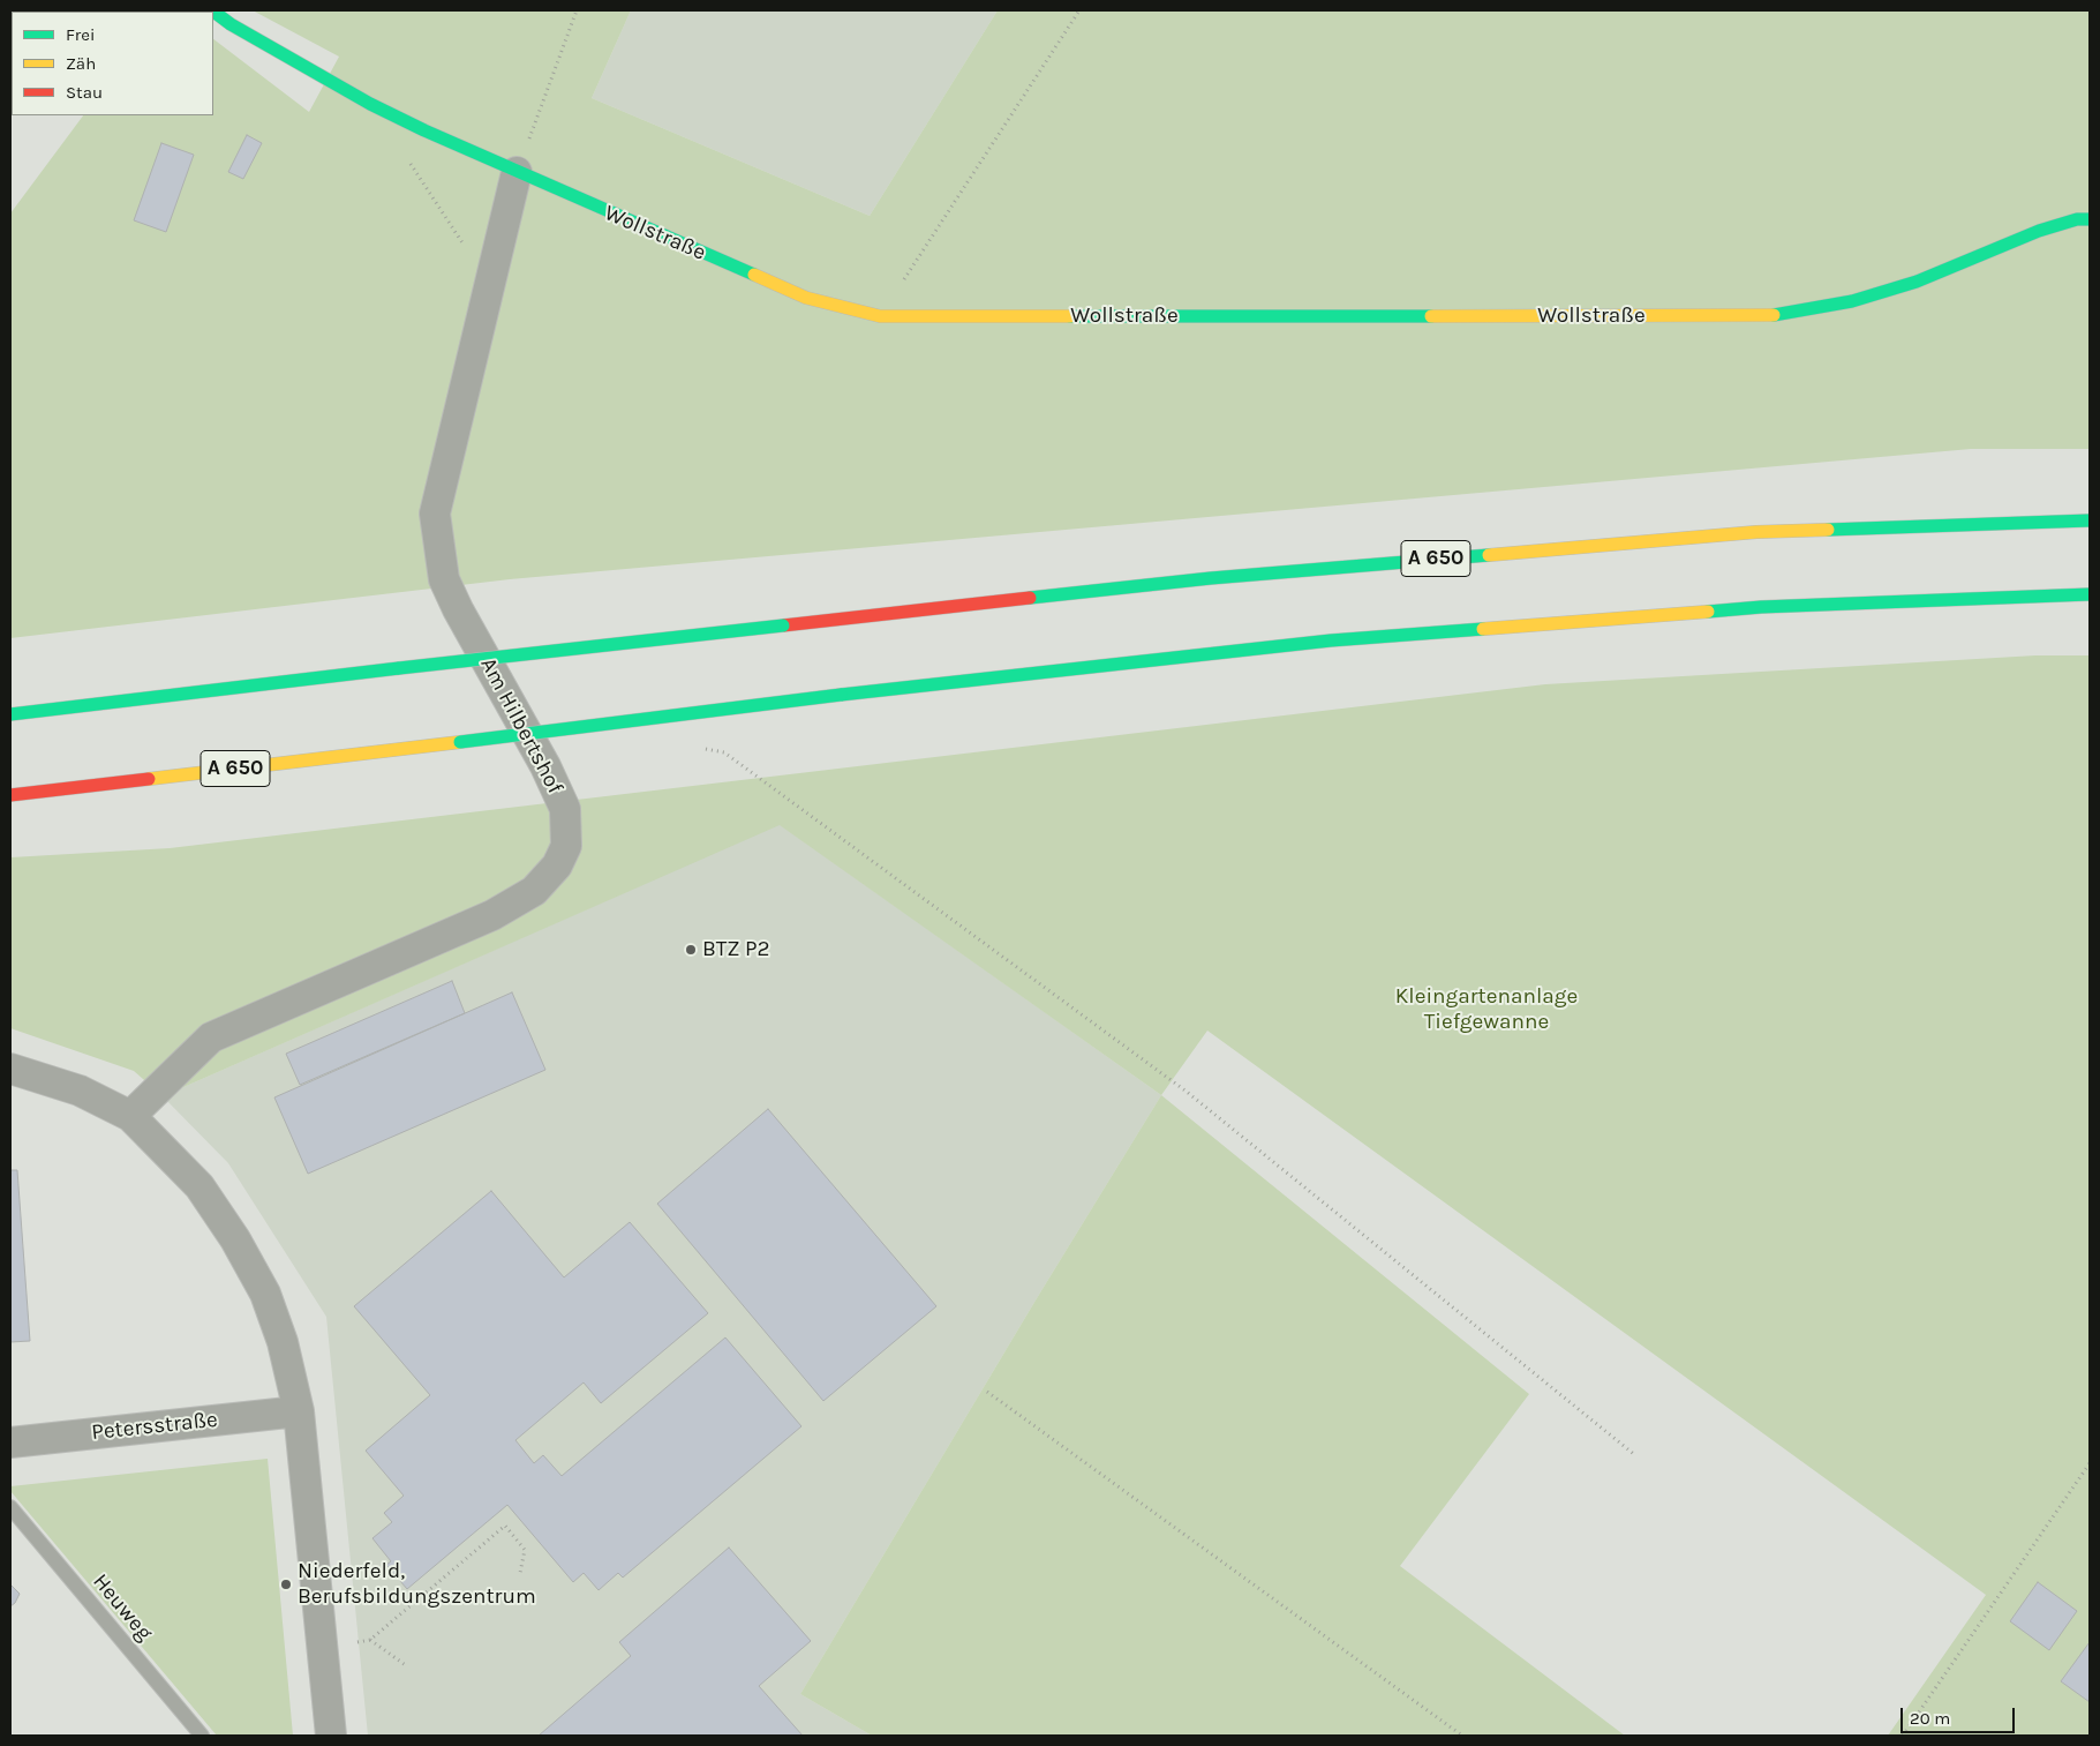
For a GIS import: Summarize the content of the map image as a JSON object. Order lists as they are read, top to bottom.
{
  "streets": {
    "main road": ["Wollstraße", "A 650"],
    "street": ["Am Hilbertshof", "Petersstraße"],
    "lane": ["Heuweg"]
  },
  "crossings": [
    ["Wollstraße", "Am Hilbertshof"]
  ],
  "parks": ["Kleingartenanlage Tiefgewanne"],
  "places": ["BTZ P2", "Niederfeld, Berufsbildungszentrum"],
  "legend": ["Frei", "Zäh", "Stau"],
  "scale_bar": "20 m"
}
